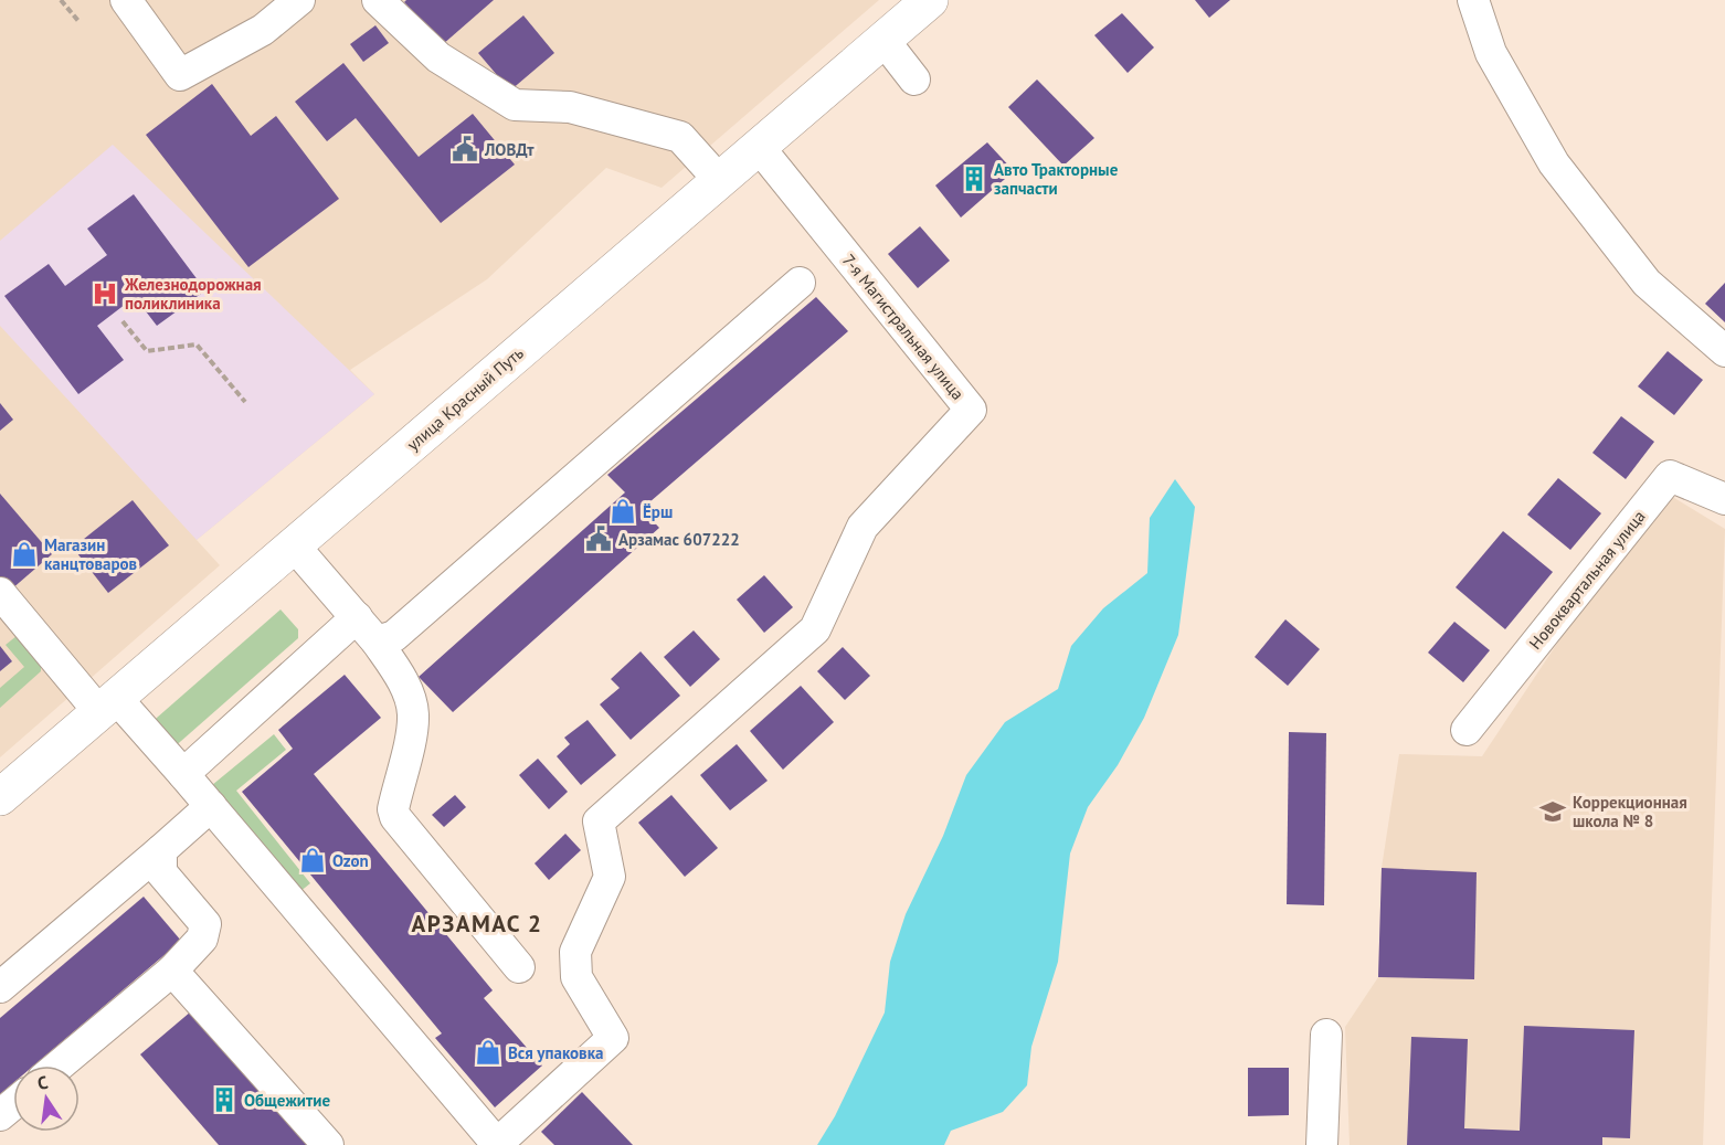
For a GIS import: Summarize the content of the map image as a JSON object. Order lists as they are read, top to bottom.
{
  "streets": {
    "main road": ["улица Красный Путь"],
    "street": ["7-я Магистральная улица", "Новоквартальная улица"]
  },
  "crossings": [
    ["7-я Магистральная улица", "улица Красный Путь"]
  ],
  "districts": ["АРЗАМАС 2"],
  "places": {
    "public building": ["ЛОВДт", "Арзамас 607222"],
    "building": ["Авто Тракторные запчасти", "Общежитие"],
    "hospital": ["Железнодорожная поликлиника"],
    "shop": [
      "Ёрш",
      "Магазин канцтоваров",
      "Ozon",
      "Вся упаковка"
    ],
    "school or university": ["Коррекционная школа № 8"]
  },
  "north": "top"
}
